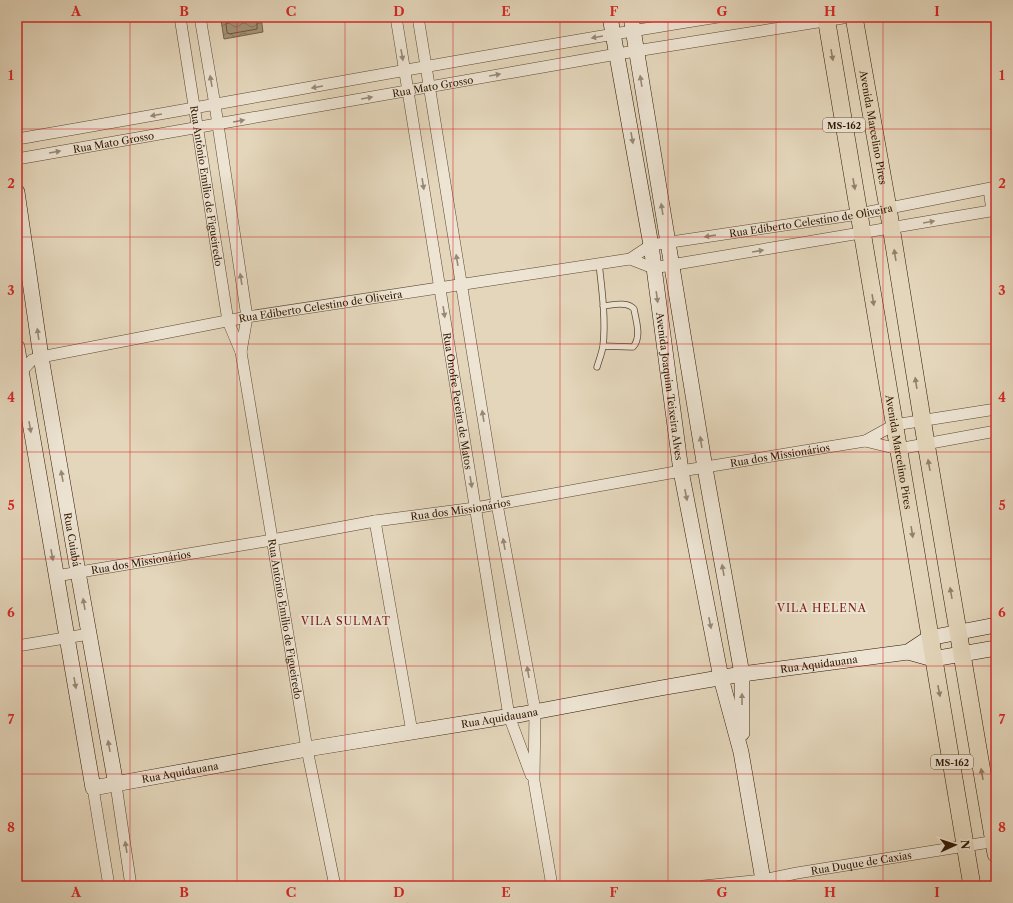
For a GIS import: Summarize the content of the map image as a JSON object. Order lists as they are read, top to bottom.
{
  "streets": {
    "main road": ["MS-162", "Avenida Marcelino Pires"],
    "street": [
      "Rua Mato Grosso",
      "Rua Antônio Emílio de Figueiredo",
      "Rua Ediberto Celestino de Oliveira",
      "Avenida Joaquim Teixeira Alves",
      "Rua Onofre Pereira de Matos",
      "Rua dos Missionários",
      "Rua Cuiabá",
      "Rua Aquidauana",
      "Rua Duque de Caxias"
    ]
  },
  "crossings": [
    ["Rua Mato Grosso", "Avenida Marcelino Pires"],
    ["Rua Mato Grosso", "Rua Antônio Emílio de Figueiredo"],
    ["Rua Mato Grosso", "Avenida Joaquim Teixeira Alves"],
    ["Rua Mato Grosso", "Rua Onofre Pereira de Matos"],
    ["Avenida Marcelino Pires", "Rua Ediberto Celestino de Oliveira"],
    ["Avenida Marcelino Pires", "Rua dos Missionários"],
    ["Avenida Marcelino Pires", "Rua Aquidauana"],
    ["Avenida Marcelino Pires", "Rua Duque de Caxias"],
    ["Rua Antônio Emílio de Figueiredo", "Rua Ediberto Celestino de Oliveira"],
    ["Rua Antônio Emílio de Figueiredo", "Rua dos Missionários"],
    ["Rua Antônio Emílio de Figueiredo", "Rua Aquidauana"],
    ["Rua Ediberto Celestino de Oliveira", "Avenida Joaquim Teixeira Alves"],
    ["Rua Ediberto Celestino de Oliveira", "Rua Onofre Pereira de Matos"],
    ["Rua Ediberto Celestino de Oliveira", "Rua Cuiabá"],
    ["Avenida Joaquim Teixeira Alves", "Rua dos Missionários"],
    ["Avenida Joaquim Teixeira Alves", "Rua Aquidauana"],
    ["Avenida Joaquim Teixeira Alves", "Rua Duque de Caxias"],
    ["Rua Onofre Pereira de Matos", "Rua dos Missionários"],
    ["Rua Onofre Pereira de Matos", "Rua Aquidauana"],
    ["Rua dos Missionários", "Rua Cuiabá"],
    ["Rua Cuiabá", "Rua Aquidauana"]
  ],
  "districts": ["VILA HELENA", "VILA SULMAT"],
  "north": "right",
  "grid": {
    "columns": [
      "A",
      "B",
      "C",
      "D",
      "E",
      "F",
      "G",
      "H",
      "I"
    ],
    "rows": [
      "1",
      "2",
      "3",
      "4",
      "5",
      "6",
      "7",
      "8"
    ]
  }
}
